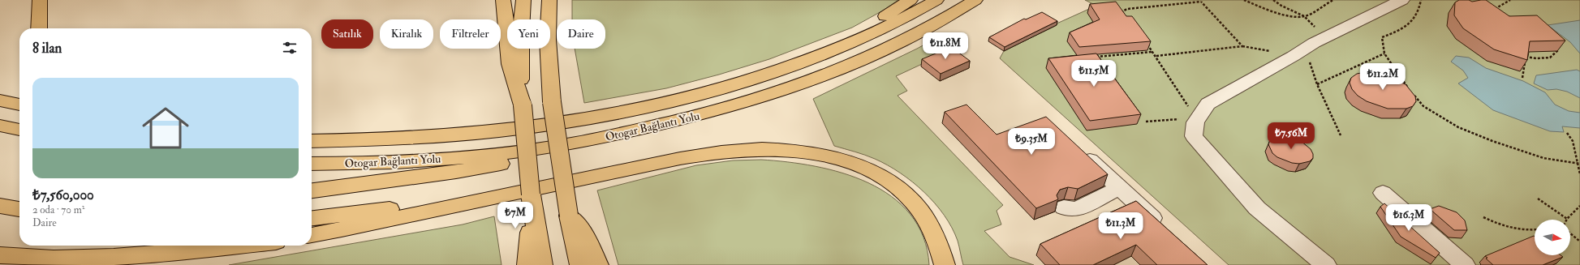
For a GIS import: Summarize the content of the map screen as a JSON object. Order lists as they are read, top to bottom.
{
  "streets": {
    "main road": ["Otogar Bağlantı Yolu"]
  },
  "north": "right",
  "page": {
    "chip": [
      "Satılık",
      "Kiralık",
      "Filtreler",
      "Yeni",
      "Daire"
    ],
    "heading": "8 ilan",
    "price": [
      "₺11.8M",
      "₺11.5M",
      "₺11.2M",
      "₺7.56M",
      "₺9.35M",
      "₺7M",
      "₺16.3M",
      "₺11.3M"
    ],
    "list": [
      {
        "name": "₺7,560,000",
        "note": "2 oda · 70 m² · Daire"
      }
    ]
  }
}
